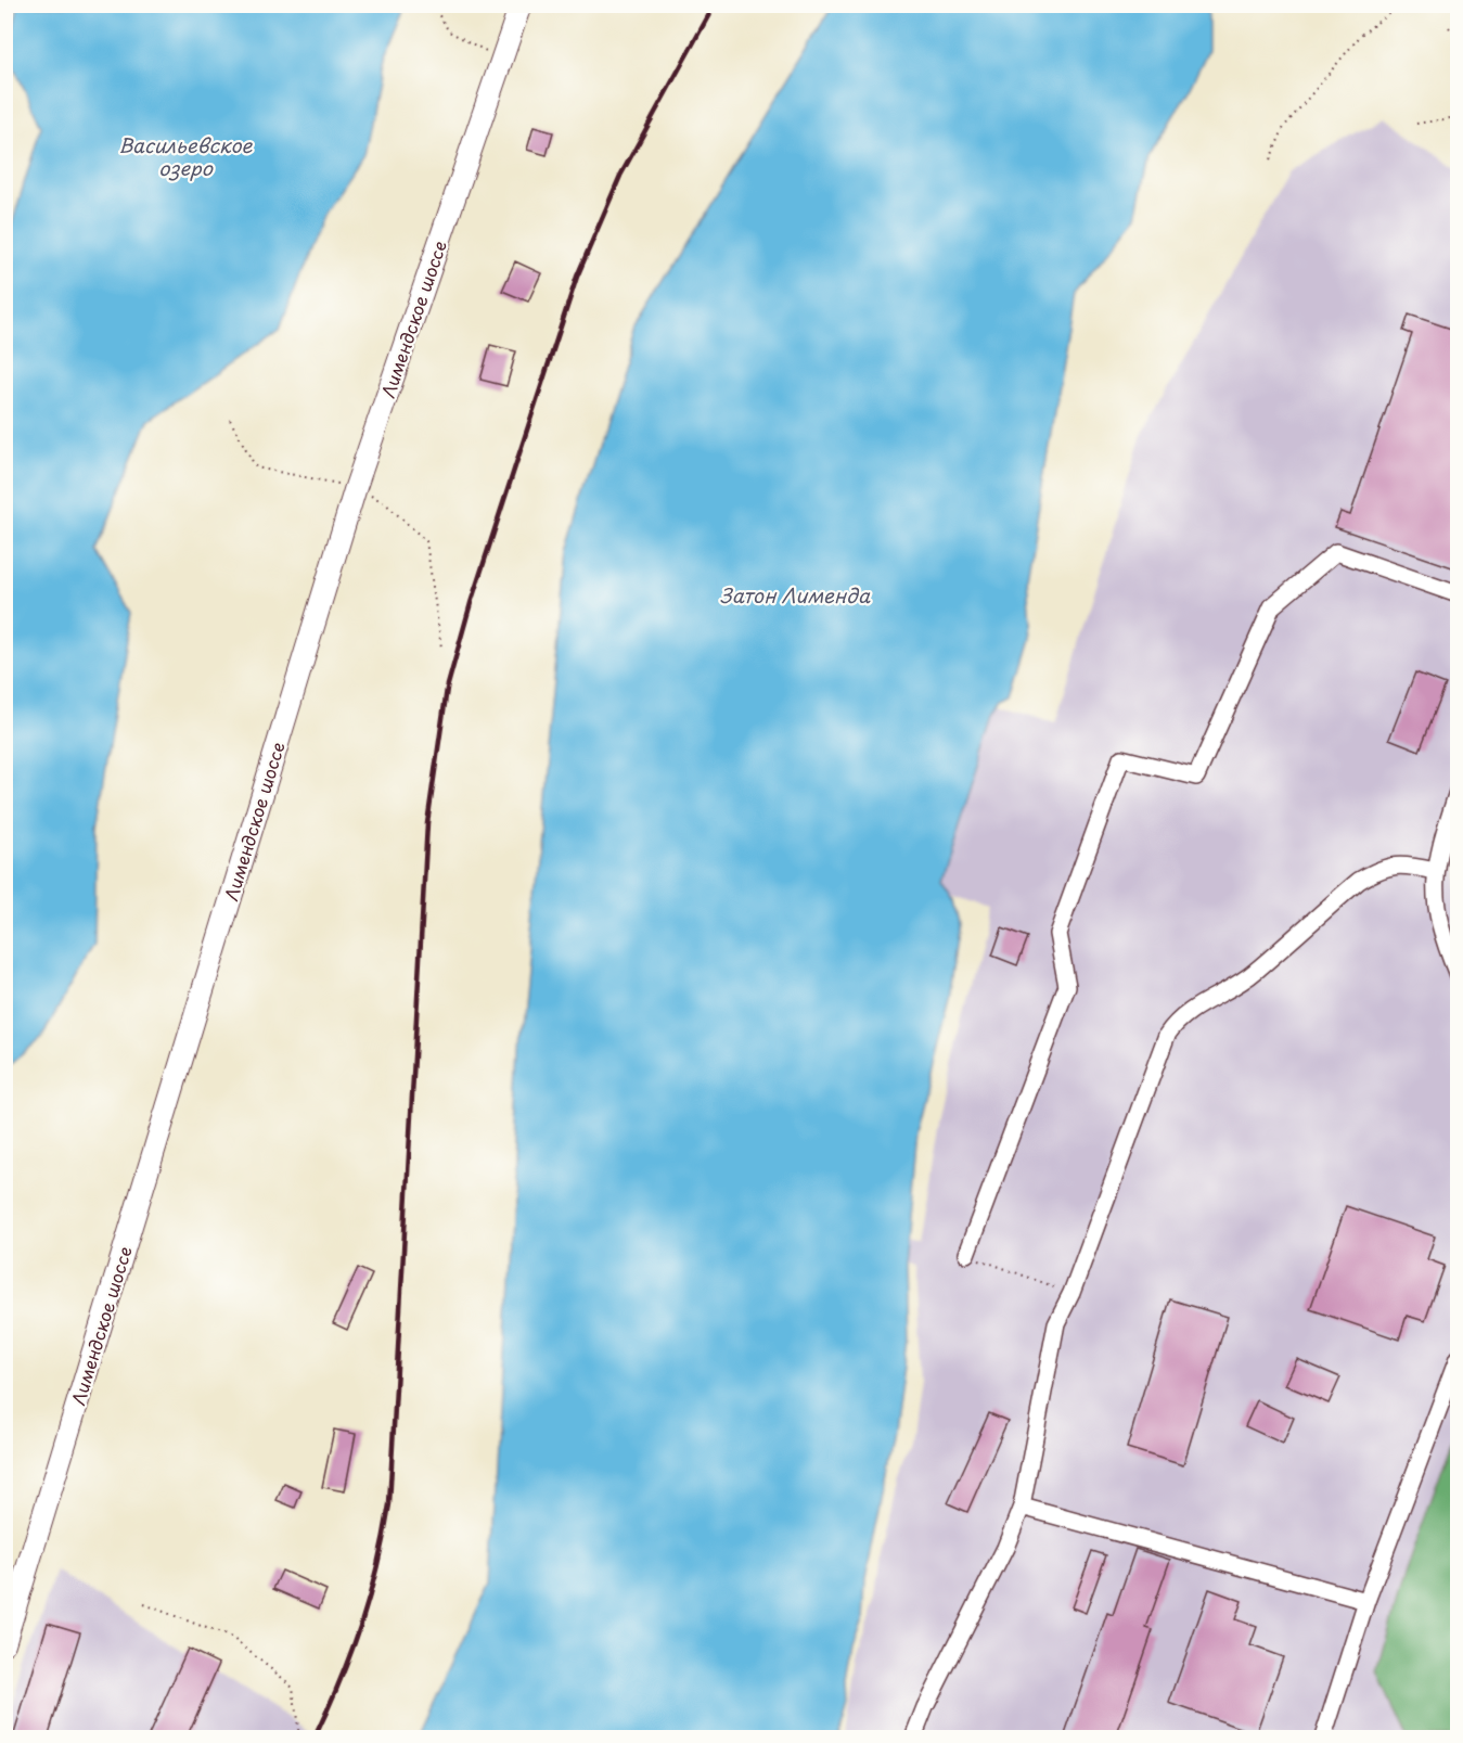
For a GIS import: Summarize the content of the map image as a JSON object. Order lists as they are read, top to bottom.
{
  "streets": {
    "main road": ["Лимендское шоссе"]
  },
  "water": ["Васильевское озеро", "Затон Лименда"]
}
